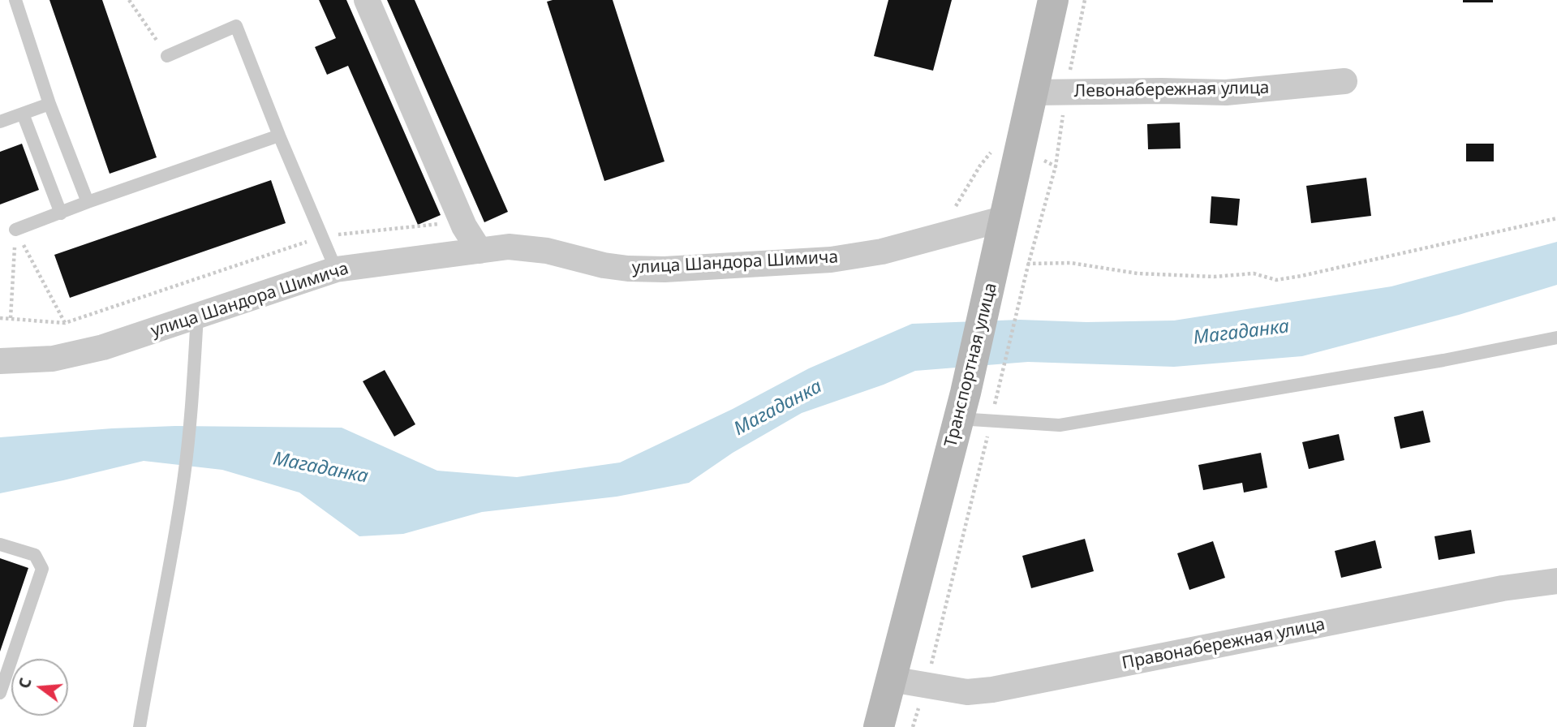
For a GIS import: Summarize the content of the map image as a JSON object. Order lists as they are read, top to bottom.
{
  "streets": {
    "main road": ["Транспортная улица"],
    "street": ["Левонабережная улица", "улица Шандора Шимича", "Правонабережная улица"]
  },
  "crossings": [
    ["Левонабережная улица", "Транспортная улица"],
    ["улица Шандора Шимича", "Транспортная улица"],
    ["Транспортная улица", "Правонабережная улица"]
  ],
  "water": ["Магаданка"],
  "north": "left"
}
